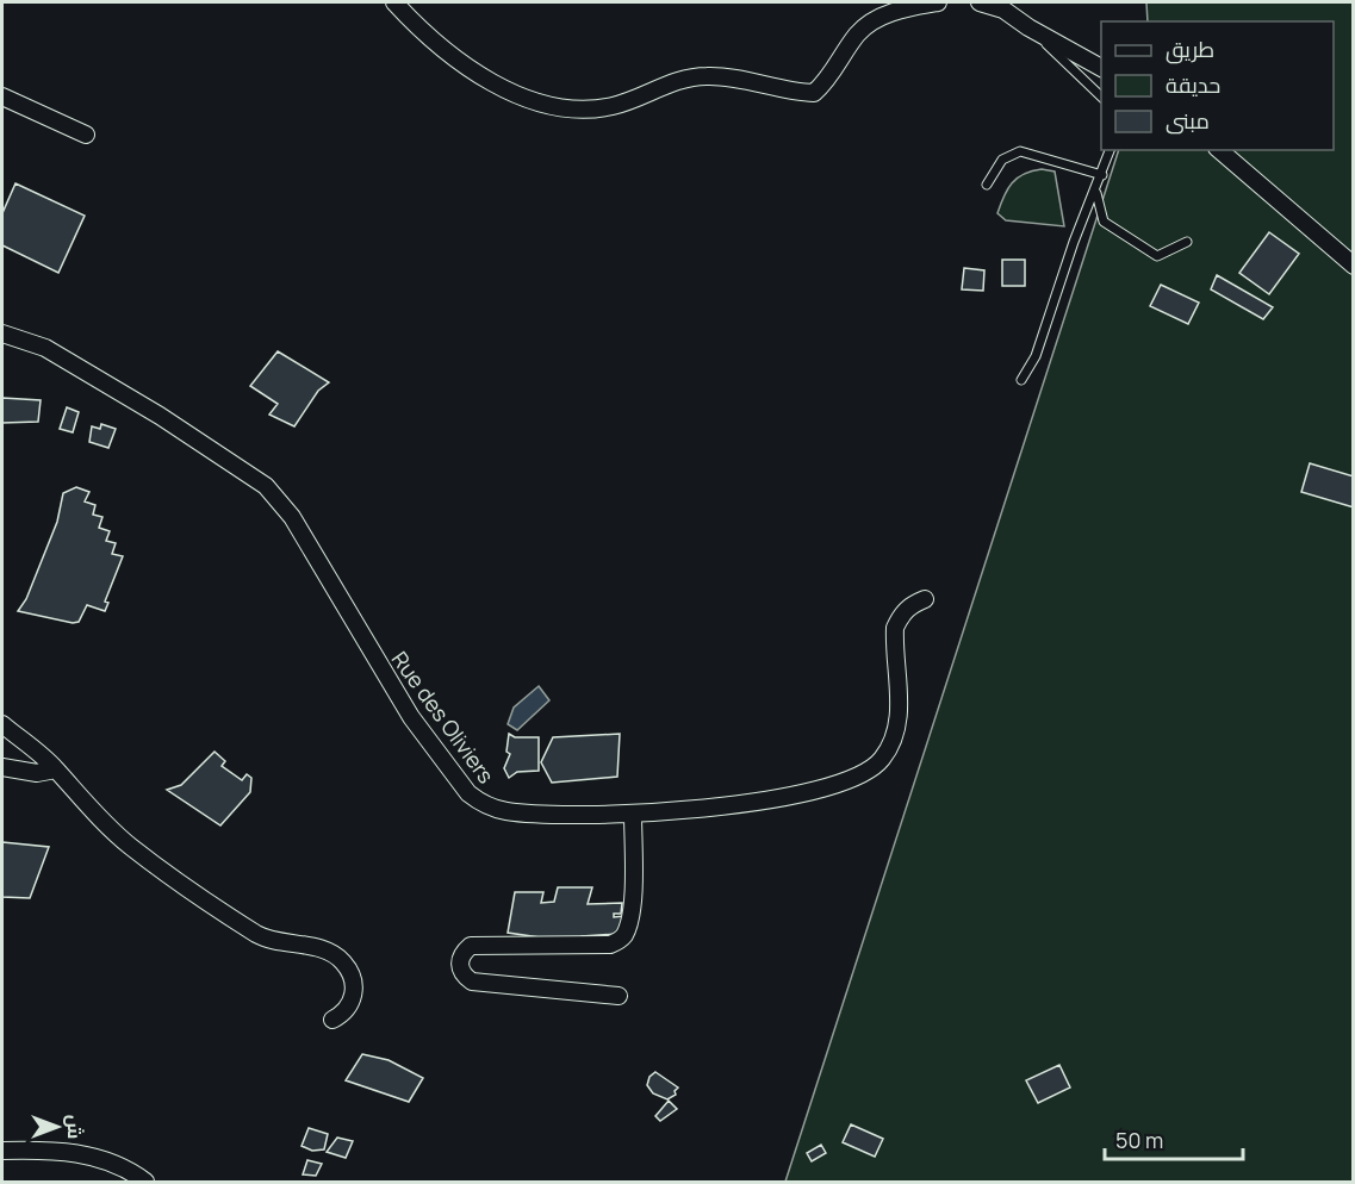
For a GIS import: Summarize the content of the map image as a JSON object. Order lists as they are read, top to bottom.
{
  "streets": {
    "street": ["Rue des Oliviers"]
  },
  "legend": ["طريق", "حديقة", "مبنى"],
  "scale_bar": "50 m",
  "north": "right"
}
